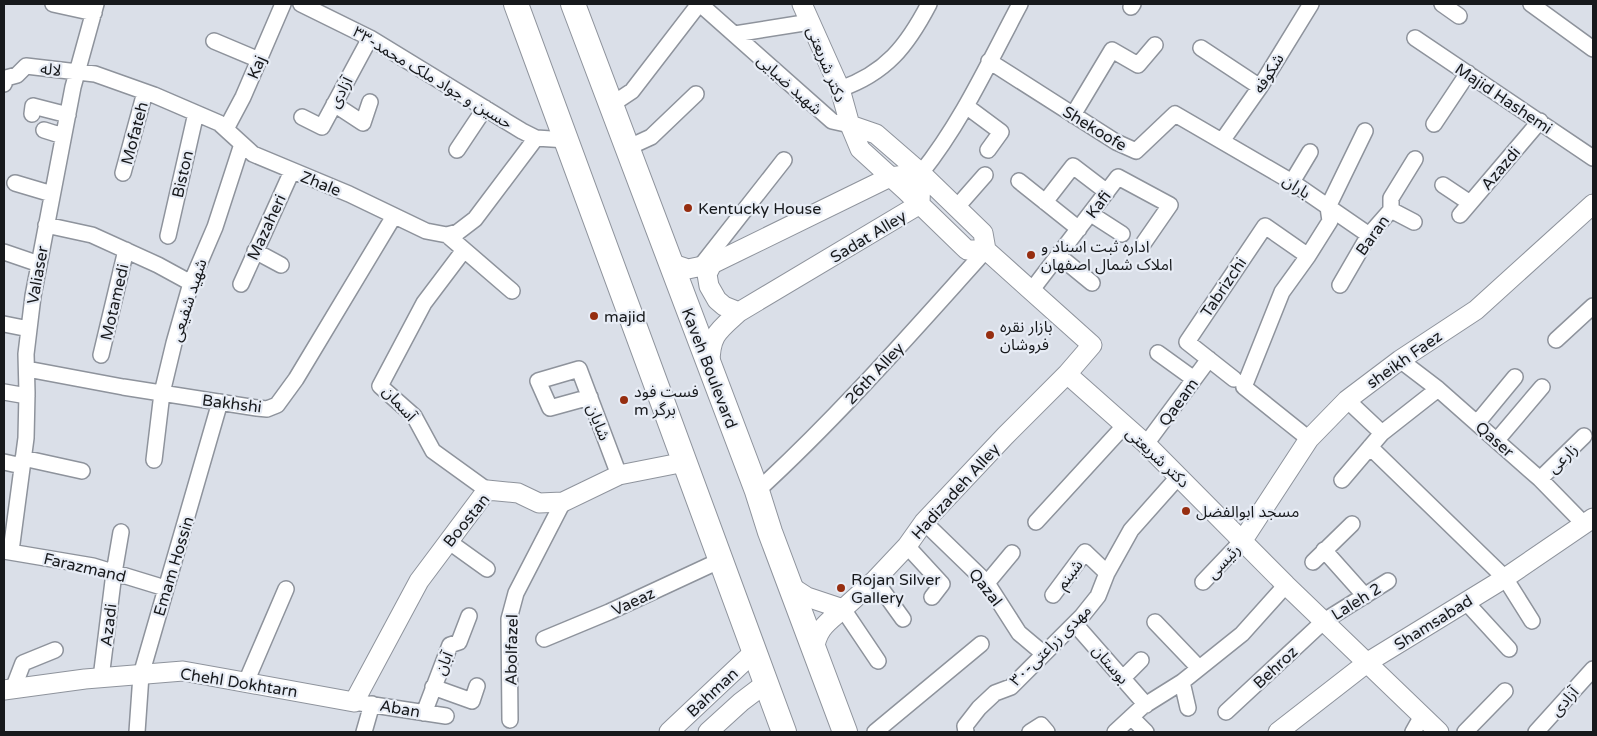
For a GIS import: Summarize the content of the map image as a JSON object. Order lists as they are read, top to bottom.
{
  "streets": {
    "main road": ["Kaveh Boulevard"],
    "street": [
      "دکتر شریعتی",
      "Kaj",
      "لاله",
      "شکوفه",
      "۳۳-حسین و جواد ملک محمد",
      "شهید ضیایی",
      "آزادی",
      "Majid Hashemi",
      "Shekoofe",
      "Mofateh",
      "Azazdi",
      "Biston",
      "Zhale",
      "باران",
      "Kafi",
      "Mazaheri",
      "Baran",
      "Sadat Alley",
      "Valiaser",
      "Tabrizchi",
      "شهید شفیعی",
      "Motamedi",
      "sheikh Faez",
      "26th Alley",
      "Qaeam",
      "Bakhshi",
      "آسمان",
      "شایان",
      "Qaser",
      "زارعی",
      "Hadizadeh Alley",
      "Boostan",
      "رئیسی",
      "Emam Hossin",
      "Farazmand",
      "شبنم",
      "Qazal",
      "Vaeaz",
      "Laleh 2",
      "Shamsabad",
      "Azadi",
      "۳۰-مهدی زراعتی",
      "Abolfazel",
      "آبان",
      "بوستان",
      "Behroz",
      "Chehl Dokhtarn",
      "Bahman",
      "Aban"
    ]
  },
  "crossings": [
    ["دکتر شریعتی", "شهید ضیایی"],
    ["دکتر شریعتی", "Sadat Alley"],
    ["دکتر شریعتی", "sheikh Faez"],
    ["دکتر شریعتی", "26th Alley"],
    ["دکتر شریعتی", "Qaeam"],
    ["دکتر شریعتی", "Hadizadeh Alley"],
    ["دکتر شریعتی", "رئیسی"],
    ["دکتر شریعتی", "Laleh 2"],
    ["دکتر شریعتی", "Shamsabad"],
    ["دکتر شریعتی", "۳۰-مهدی زراعتی"],
    ["دکتر شریعتی", "Behroz"],
    ["Kaj", "Zhale"],
    ["لاله", "Zhale"],
    ["لاله", "Valiaser"],
    ["شکوفه", "Shekoofe"],
    ["شکوفه", "باران"],
    ["۳۳-حسین و جواد ملک محمد", "آزادی"],
    ["شهید ضیایی", "Kaveh Boulevard"],
    ["Majid Hashemi", "Azazdi"],
    ["Shekoofe", "باران"],
    ["Mofateh", "Zhale"],
    ["Biston", "Zhale"],
    ["Zhale", "Mazaheri"],
    ["Zhale", "Valiaser"],
    ["Zhale", "شهید شفیعی"],
    ["Zhale", "Bakhshi"],
    ["باران", "Baran"],
    ["Sadat Alley", "Kaveh Boulevard"],
    ["Valiaser", "Bakhshi"],
    ["Valiaser", "Farazmand"],
    ["Tabrizchi", "sheikh Faez"],
    ["Tabrizchi", "Qaeam"],
    ["شهید شفیعی", "Bakhshi"],
    ["sheikh Faez", "Qaser"],
    ["sheikh Faez", "رئیسی"],
    ["Kaveh Boulevard", "26th Alley"],
    ["Kaveh Boulevard", "Hadizadeh Alley"],
    ["Bakhshi", "Emam Hossin"],
    ["آسمان", "Boostan"],
    ["شایان", "Boostan"],
    ["Qaser", "زارعی"],
    ["Qaser", "Shamsabad"],
    ["Hadizadeh Alley", "Qazal"],
    ["Boostan", "Abolfazel"],
    ["Boostan", "Chehl Dokhtarn"],
    ["Boostan", "Aban"],
    ["Emam Hossin", "Farazmand"],
    ["Emam Hossin", "Chehl Dokhtarn"],
    ["Farazmand", "Azadi"],
    ["شبنم", "۳۰-مهدی زراعتی"],
    ["Qazal", "۳۰-مهدی زراعتی"],
    ["Laleh 2", "Behroz"],
    ["Azadi", "Chehl Dokhtarn"],
    ["۳۰-مهدی زراعتی", "بوستان"],
    ["آبان", "Aban"],
    ["Chehl Dokhtarn", "Aban"]
  ],
  "places": [
    "Kentucky House",
    "اداره ثبت اسناد و املاک شمال اصفهان",
    "majid",
    "بازار نقره فروشان",
    "فست فود m برگر",
    "مسجد ابوالفضل",
    "Rojan Silver Gallery"
  ]
}
